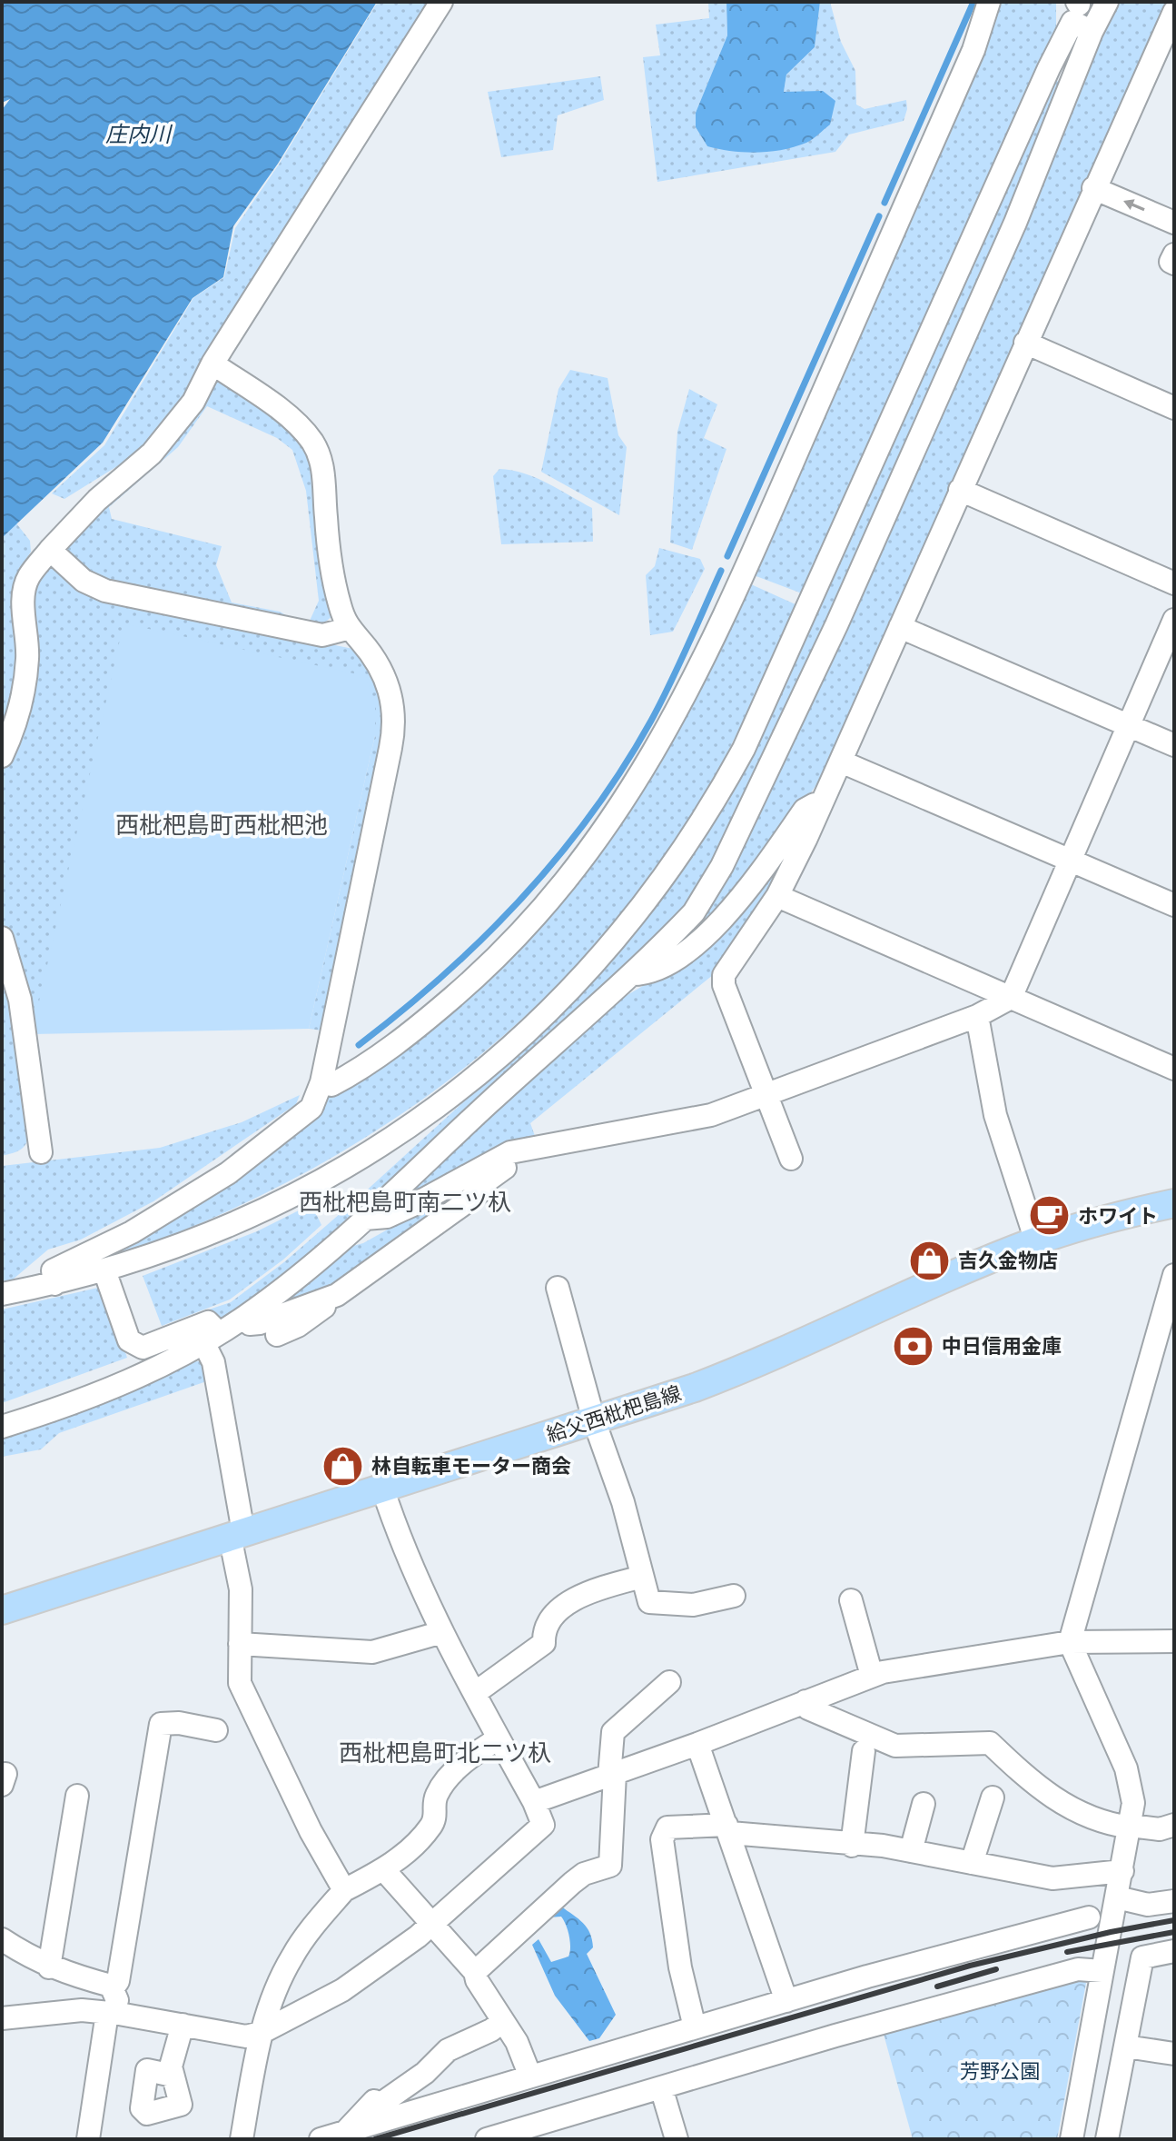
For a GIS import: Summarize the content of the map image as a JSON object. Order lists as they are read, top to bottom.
{
  "streets": {
    "main road": ["給父西枇杷島線"]
  },
  "districts": ["西枇杷島町西枇杷池", "西枇杷島町南二ツ杁", "西枇杷島町北二ツ杁"],
  "water": ["庄内川"],
  "parks": ["芳野公園"],
  "places": {
    "cafe": ["ホワイト"],
    "shop": ["吉久金物店", "林自転車モーター商会"],
    "bank": ["中日信用金庫"]
  }
}
